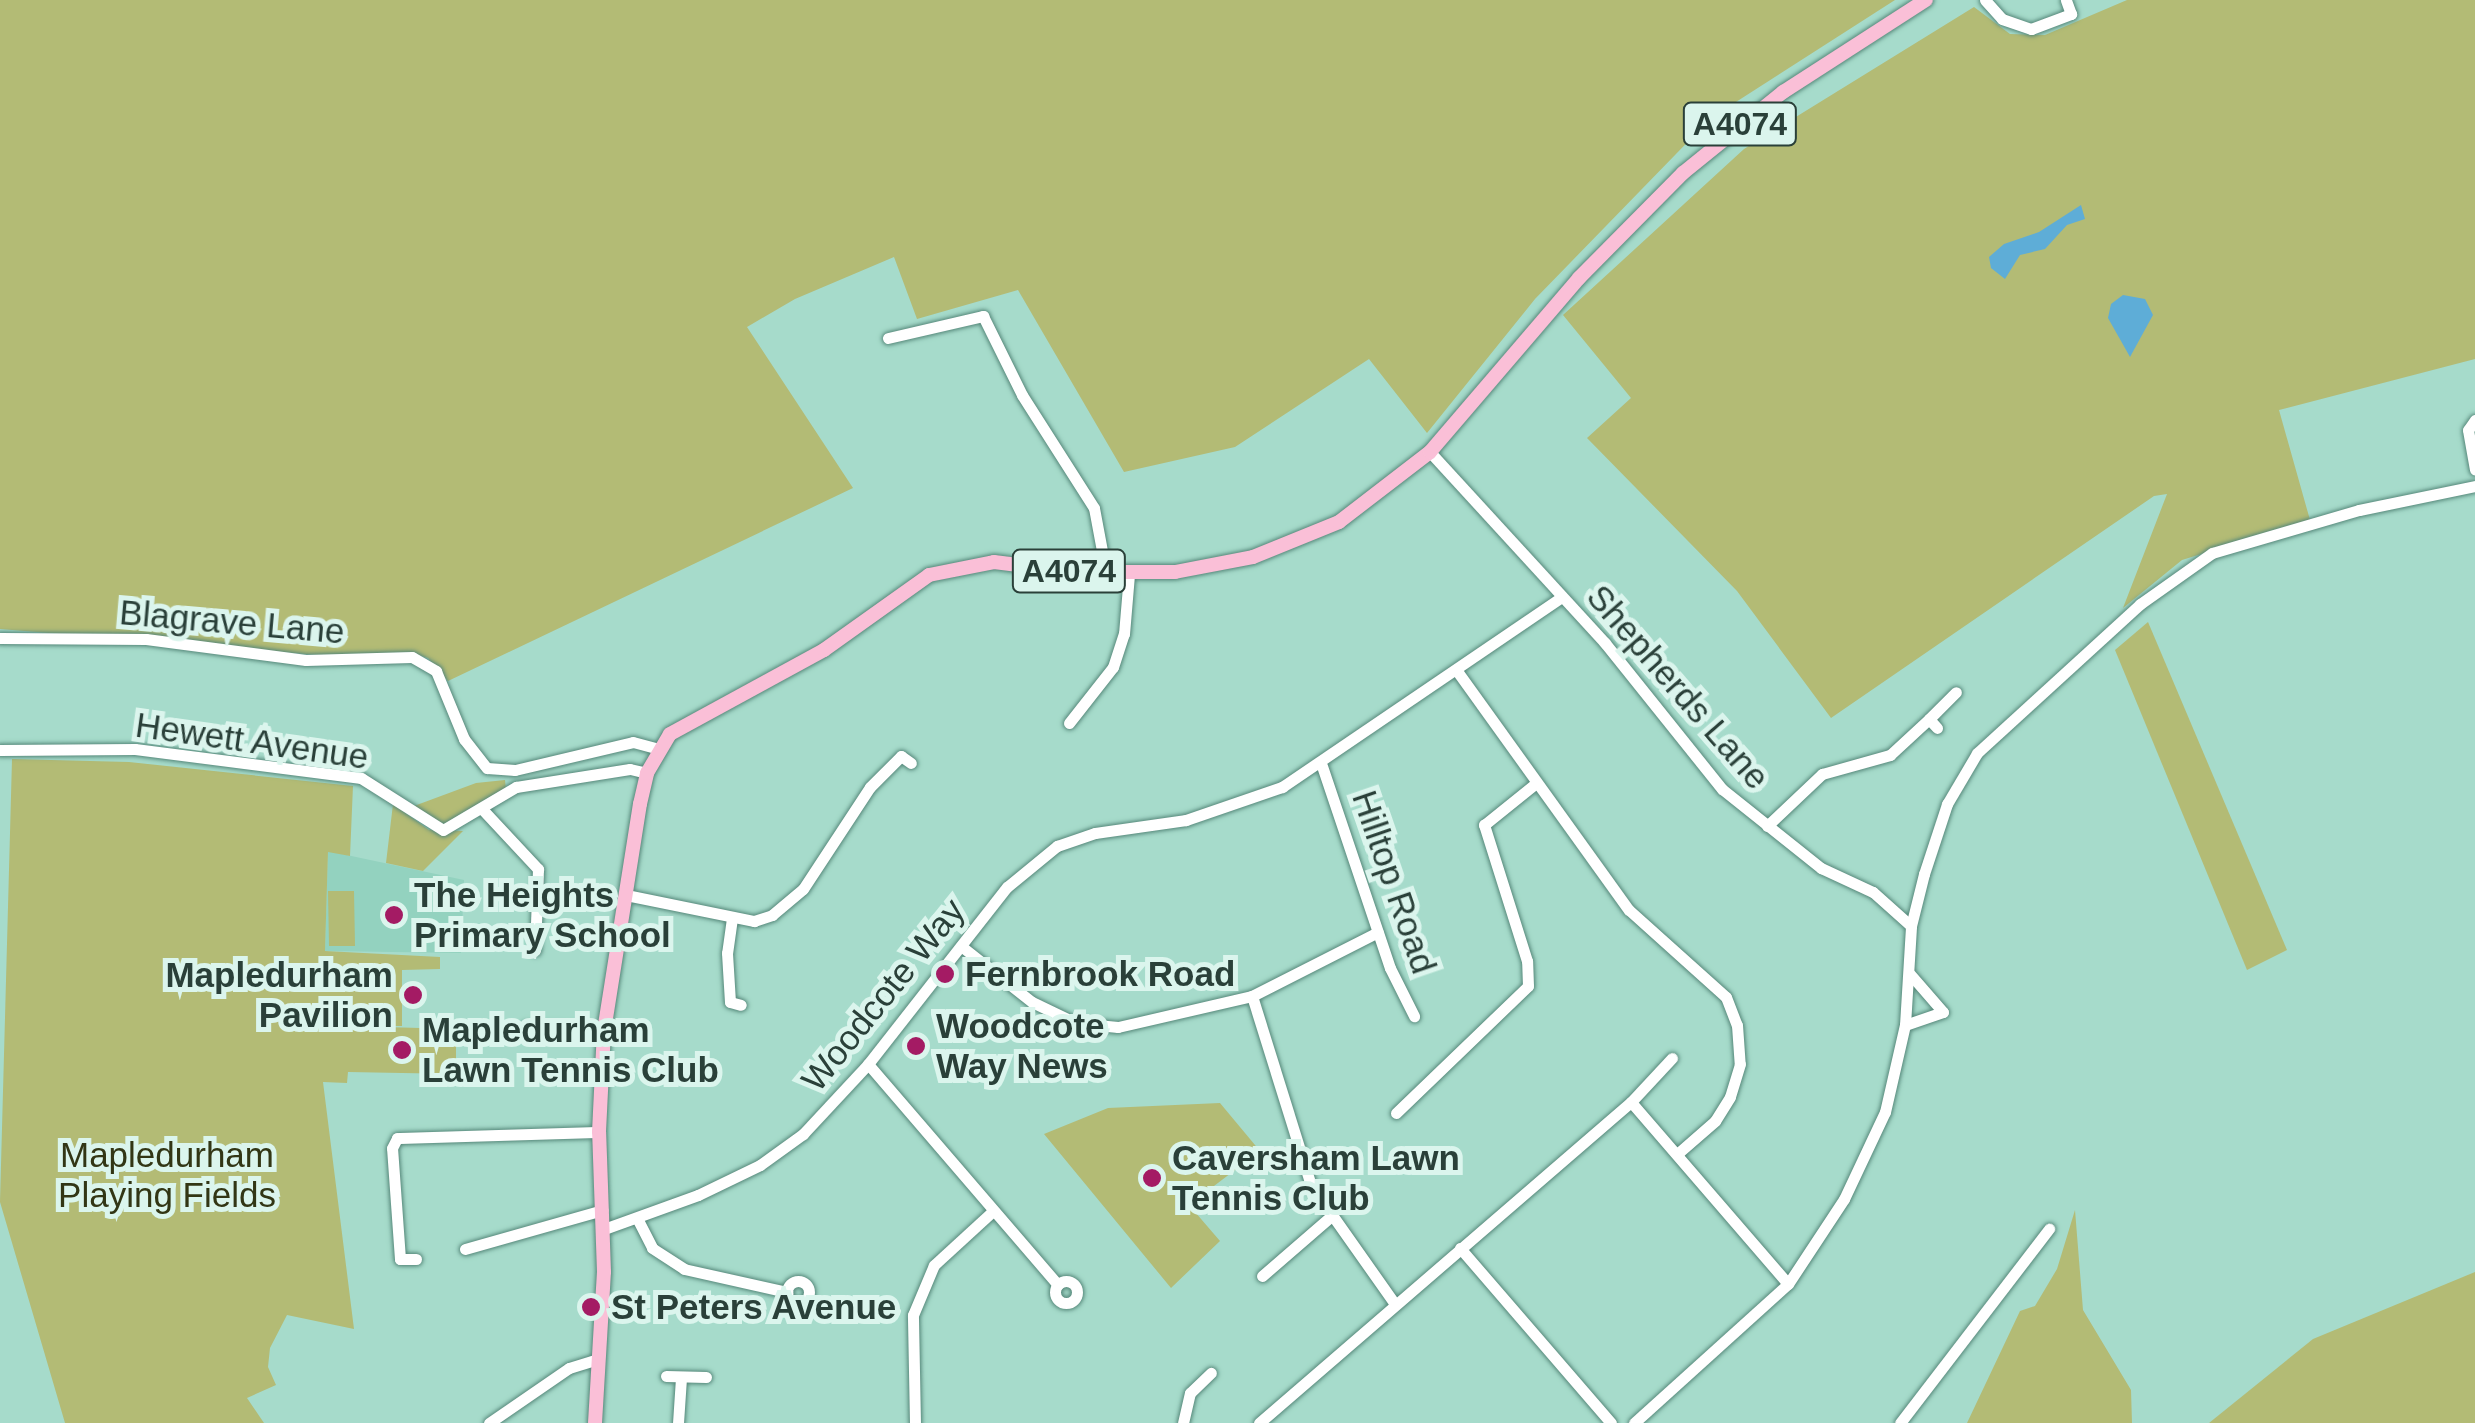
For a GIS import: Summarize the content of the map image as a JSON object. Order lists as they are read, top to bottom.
{
  "streets": {
    "main road": ["A4074"],
    "street": [
      "Blagrave Lane",
      "Shepherds Lane",
      "Hewett Avenue",
      "Hilltop Road",
      "Woodcote Way"
    ]
  },
  "crossings": [
    ["A4074", "Shepherds Lane"],
    ["A4074", "Hewett Avenue"],
    ["A4074", "Woodcote Way"],
    ["Shepherds Lane", "Woodcote Way"],
    ["Hilltop Road", "Woodcote Way"]
  ],
  "parks": ["Mapledurham Playing Fields"],
  "places": [
    "The Heights Primary School",
    "Fernbrook Road",
    "Mapledurham Pavilion",
    "Woodcote Way News",
    "Mapledurham Lawn Tennis Club",
    "Caversham Lawn Tennis Club",
    "St Peters Avenue"
  ]
}
